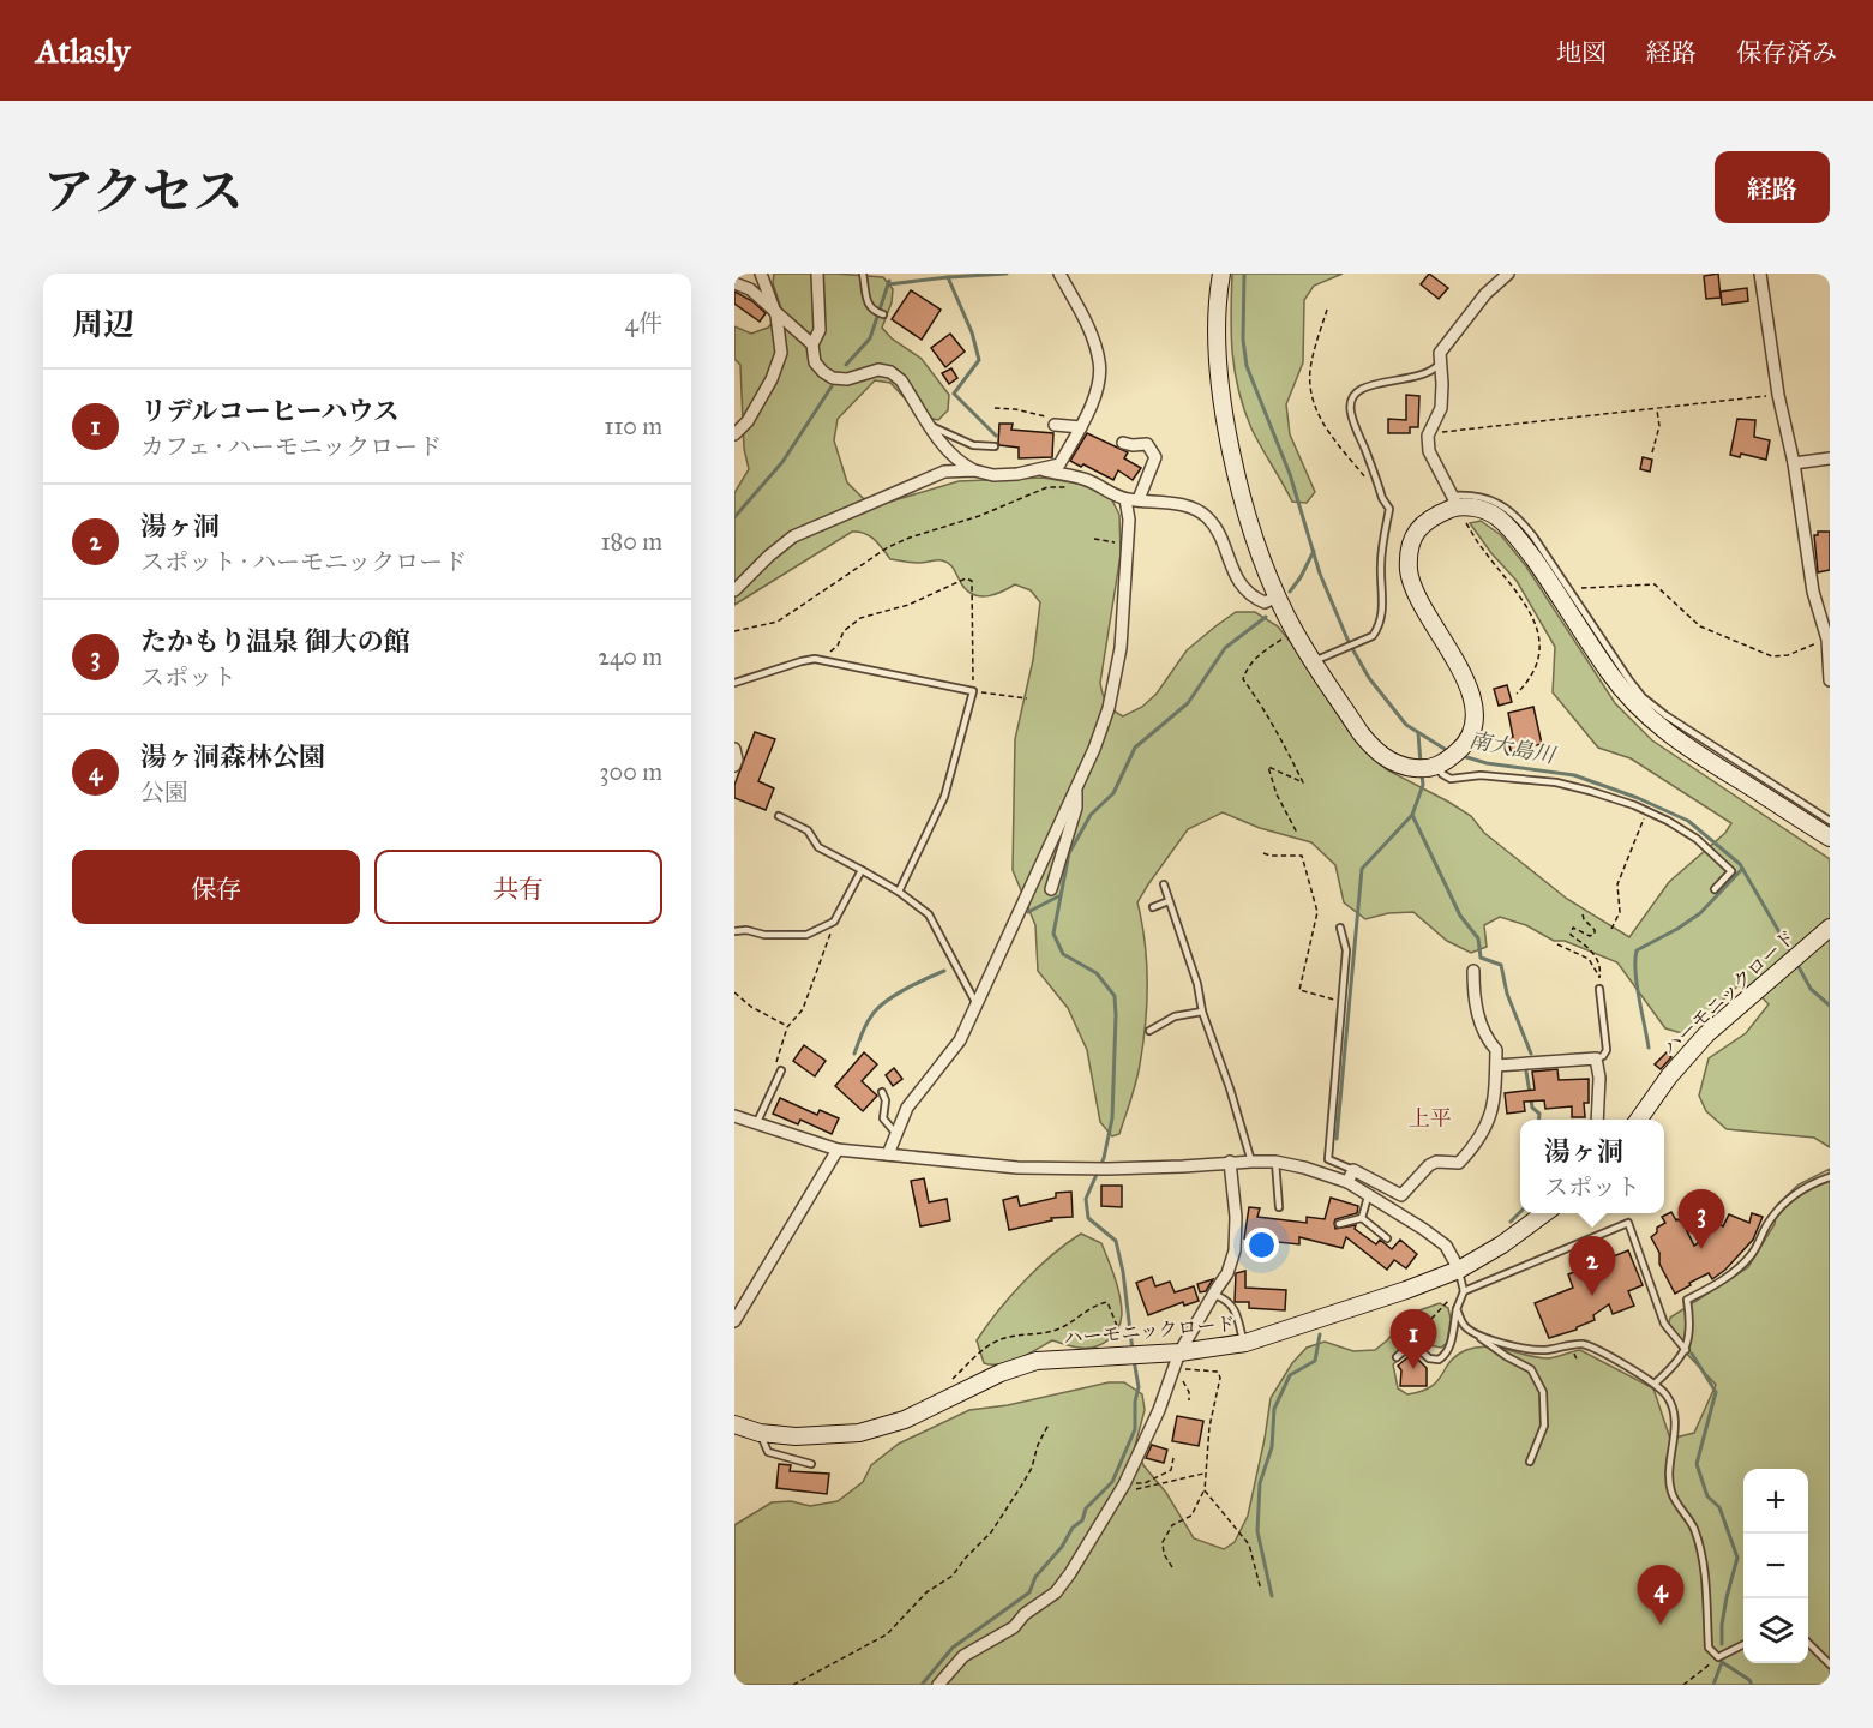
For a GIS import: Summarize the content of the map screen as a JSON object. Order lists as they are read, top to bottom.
{
  "streets": {
    "street": ["ハーモニックロード"]
  },
  "districts": ["上平"],
  "water": ["南大島川"],
  "page": {
    "header": "Atlasly",
    "nav": ["地図", "経路", "保存済み"],
    "title": "アクセス",
    "buttons": [
      "経路",
      ["保存", "共有"]
    ],
    "heading": ["周辺", "4件"],
    "list": [
      {
        "mark": "1",
        "name": "リデルコーヒーハウス",
        "note": "カフェ · ハーモニックロード",
        "value": "110 m"
      },
      {
        "mark": "2",
        "name": "湯ヶ洞",
        "note": "スポット · ハーモニックロード",
        "value": "180 m"
      },
      {
        "mark": "3",
        "name": "たかもり温泉 御大の館",
        "note": "スポット",
        "value": "240 m"
      },
      {
        "mark": "4",
        "name": "湯ヶ洞森林公園",
        "note": "公園",
        "value": "300 m"
      }
    ],
    "popup": ["湯ヶ洞", "スポット"],
    "pins": [
      "3",
      "2",
      "1",
      "4"
    ],
    "map_buttons": ["+", "−"]
  }
}
